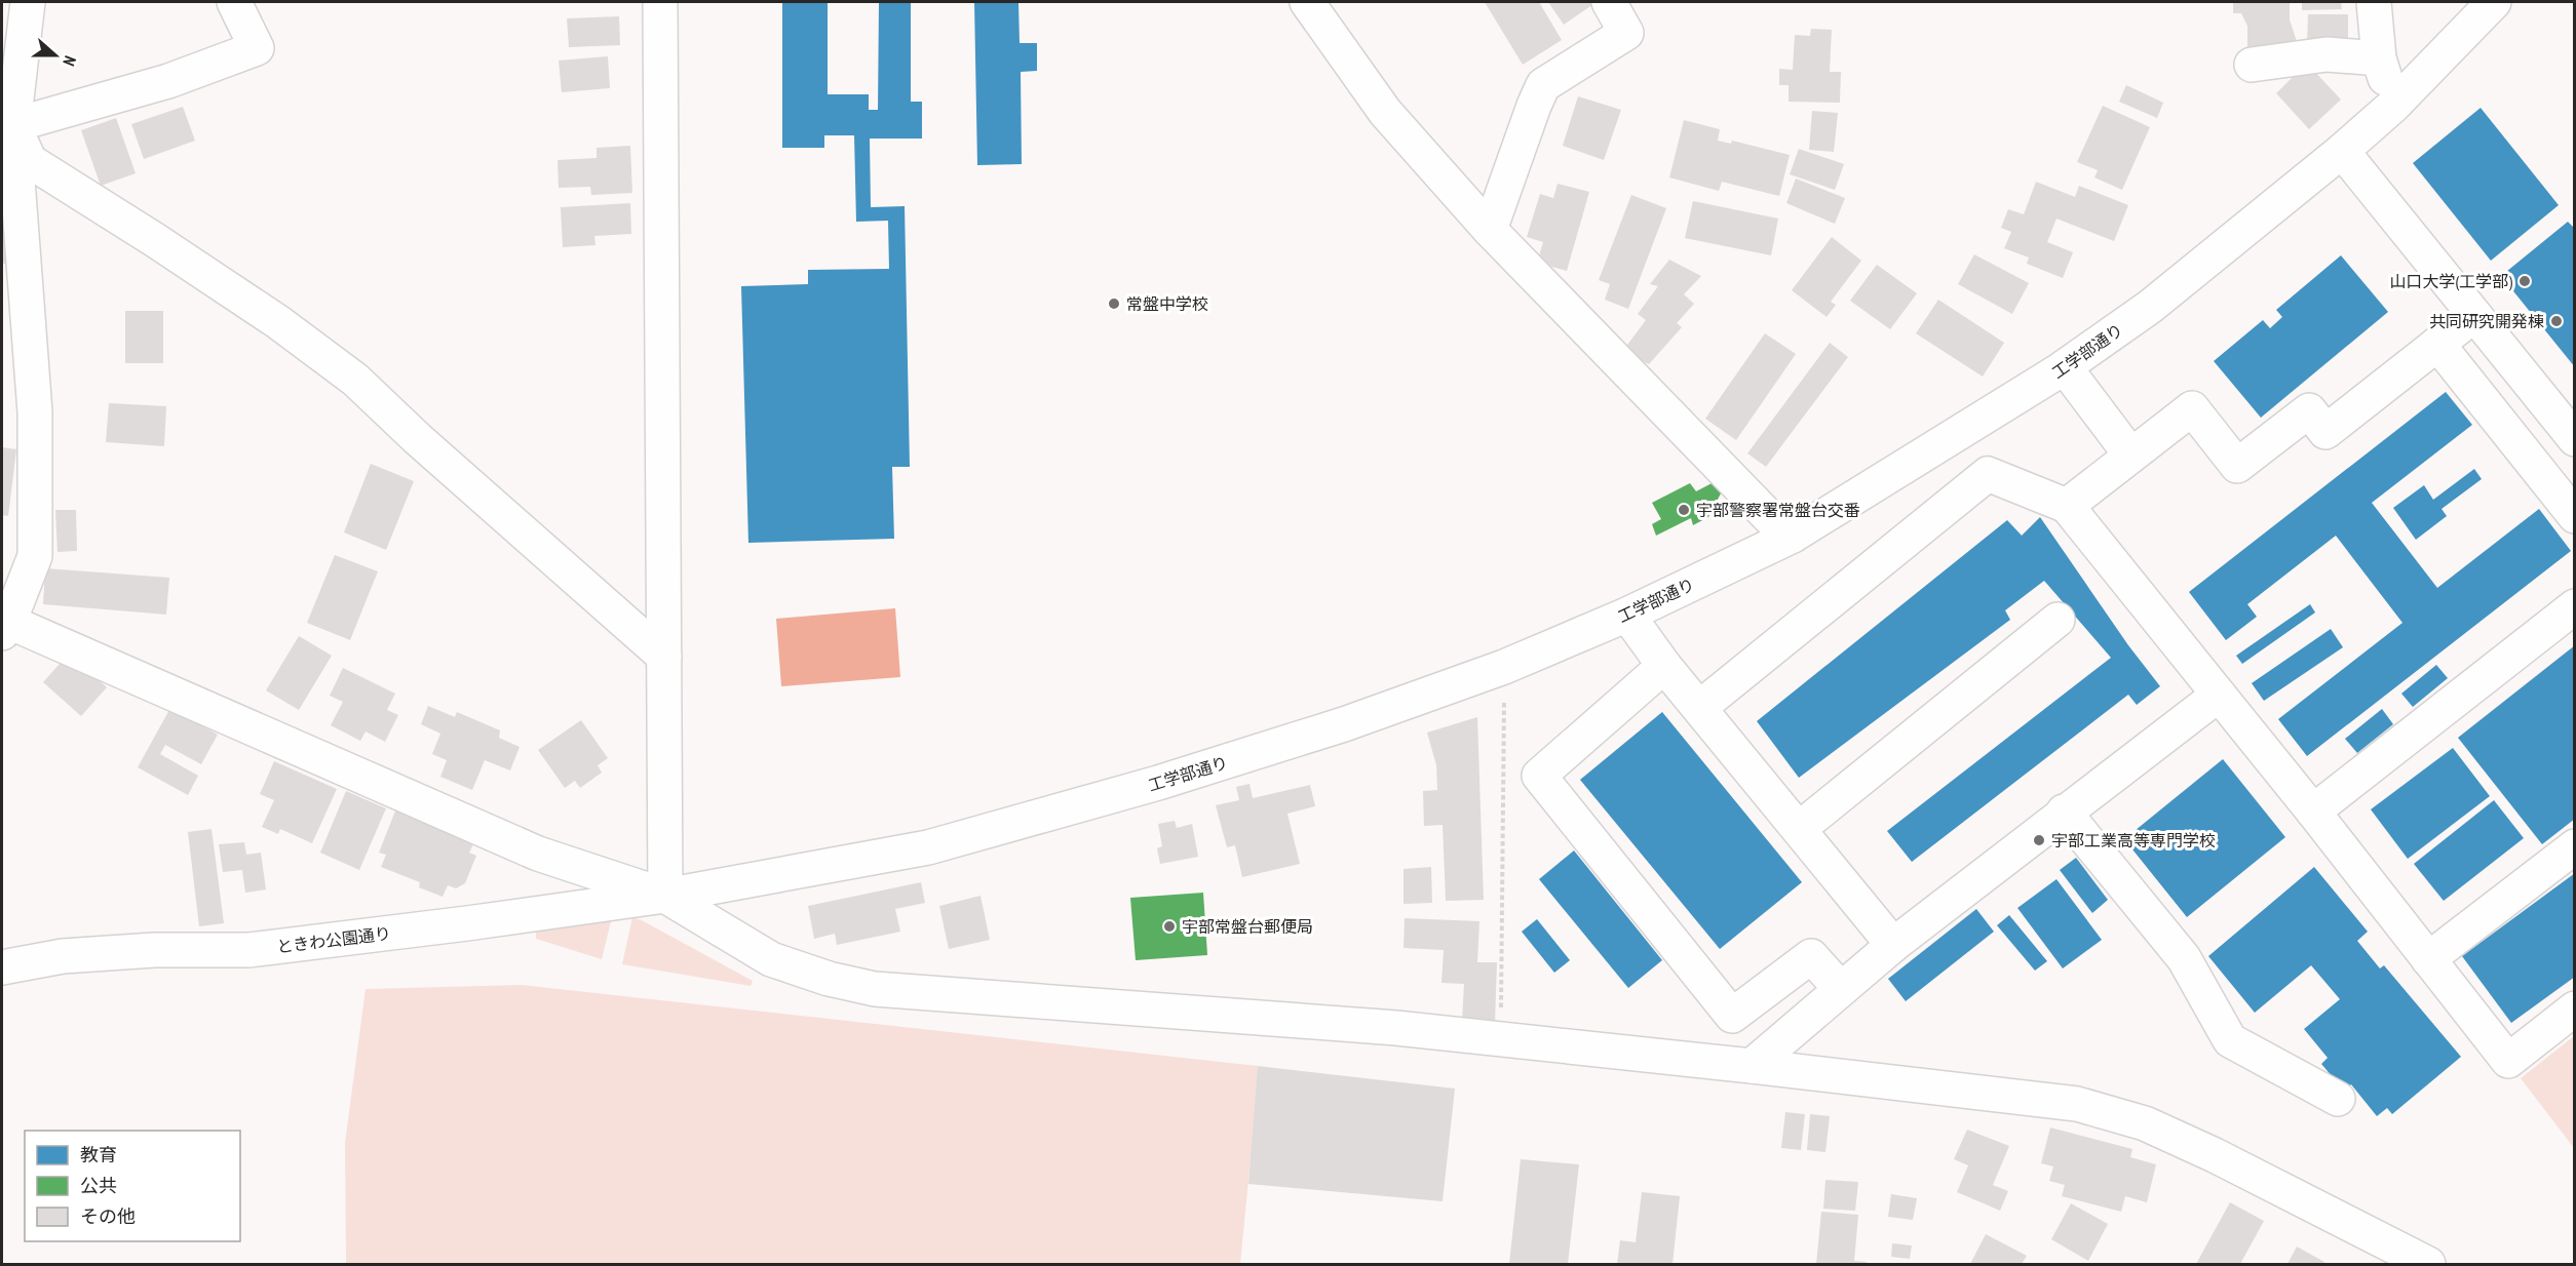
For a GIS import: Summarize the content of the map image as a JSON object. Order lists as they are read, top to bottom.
{
  "streets": {
    "street": ["工学部通り", "ときわ公園通り"]
  },
  "crossings": [
    ["工学部通り", "ときわ公園通り"]
  ],
  "places": [
    "山口大学(工学部)",
    "常盤中学校",
    "共同研究開発棟",
    "宇部警察署常盤台交番",
    "宇部工業高等専門学校",
    "宇部常盤台郵便局"
  ],
  "legend": ["教育", "公共", "その他"],
  "north": "right"
}
